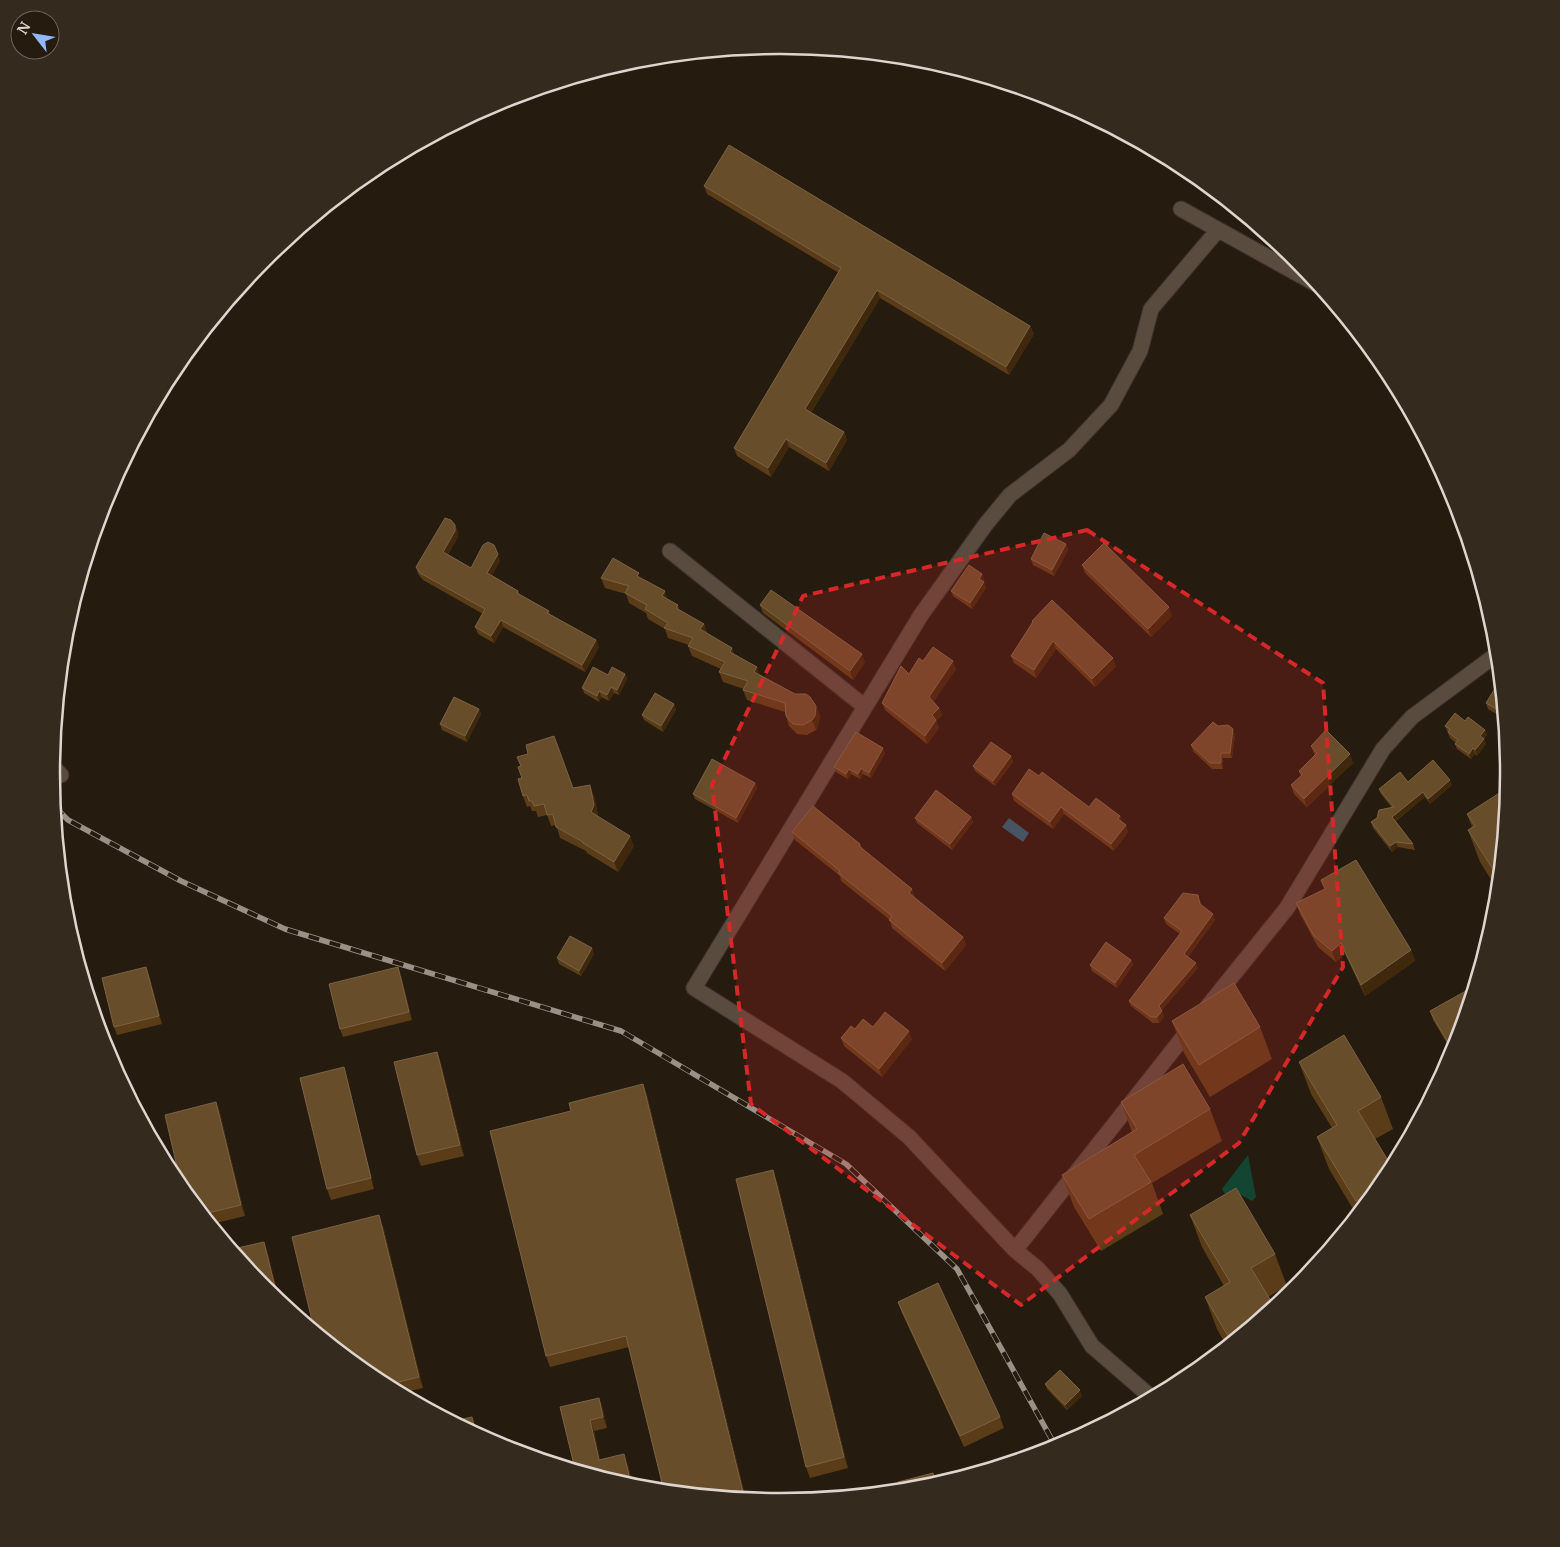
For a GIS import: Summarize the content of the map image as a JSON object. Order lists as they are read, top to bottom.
{
  "north": "top left"
}
